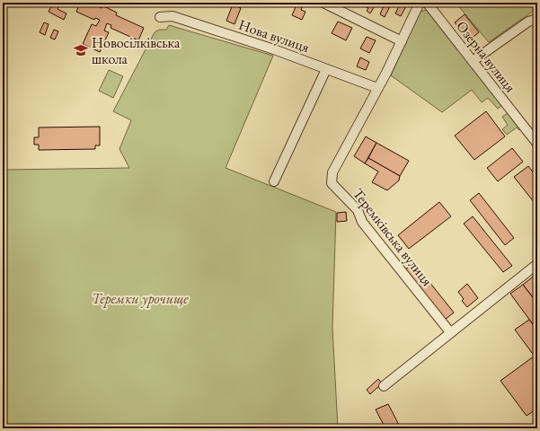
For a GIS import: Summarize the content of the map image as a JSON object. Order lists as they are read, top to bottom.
{
  "streets": {
    "street": ["Нова вулиця", "Озерна вулиця", "Теремківська вулиця"]
  },
  "crossings": [
    ["Нова вулиця", "Теремківська вулиця"]
  ],
  "parks": ["Теремки урочище"],
  "places": {
    "school or university": ["Новосілківська школа"]
  }
}
